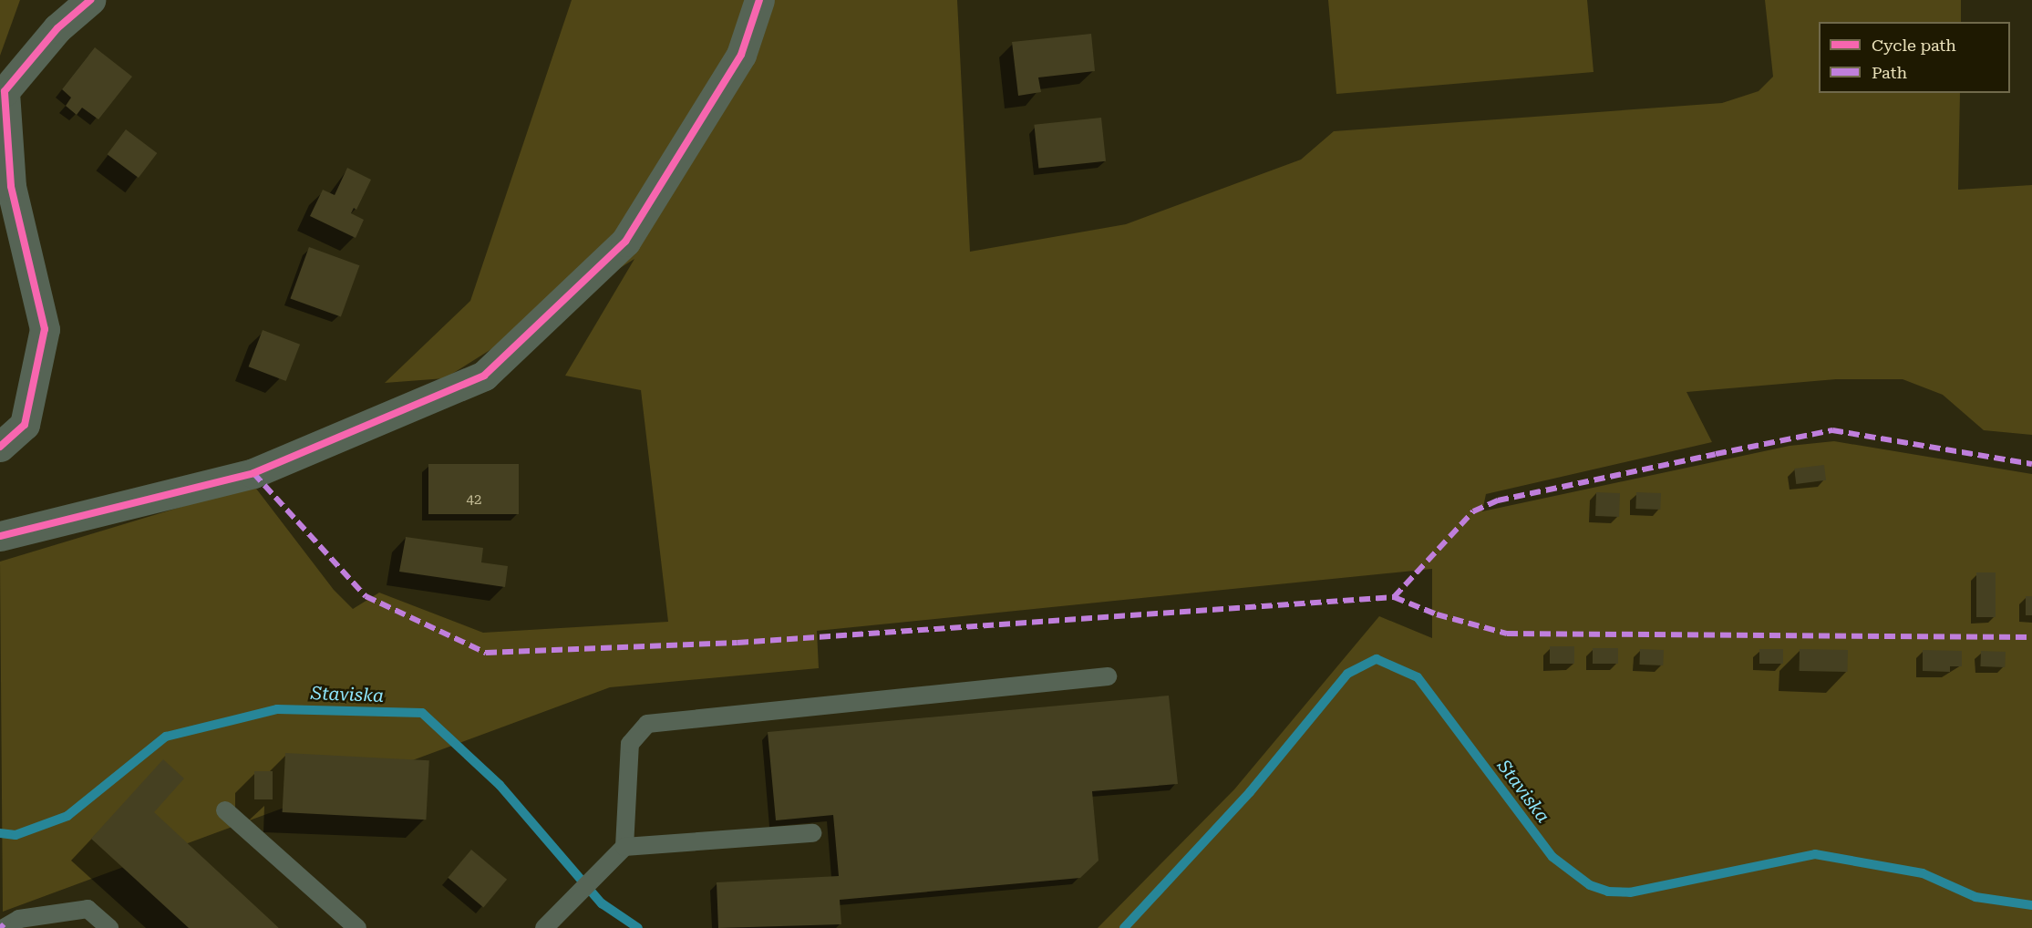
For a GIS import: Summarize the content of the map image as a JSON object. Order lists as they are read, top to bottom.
{
  "water": ["Staviska"],
  "house_numbers": ["42"],
  "legend": ["Cycle path", "Path"]
}
